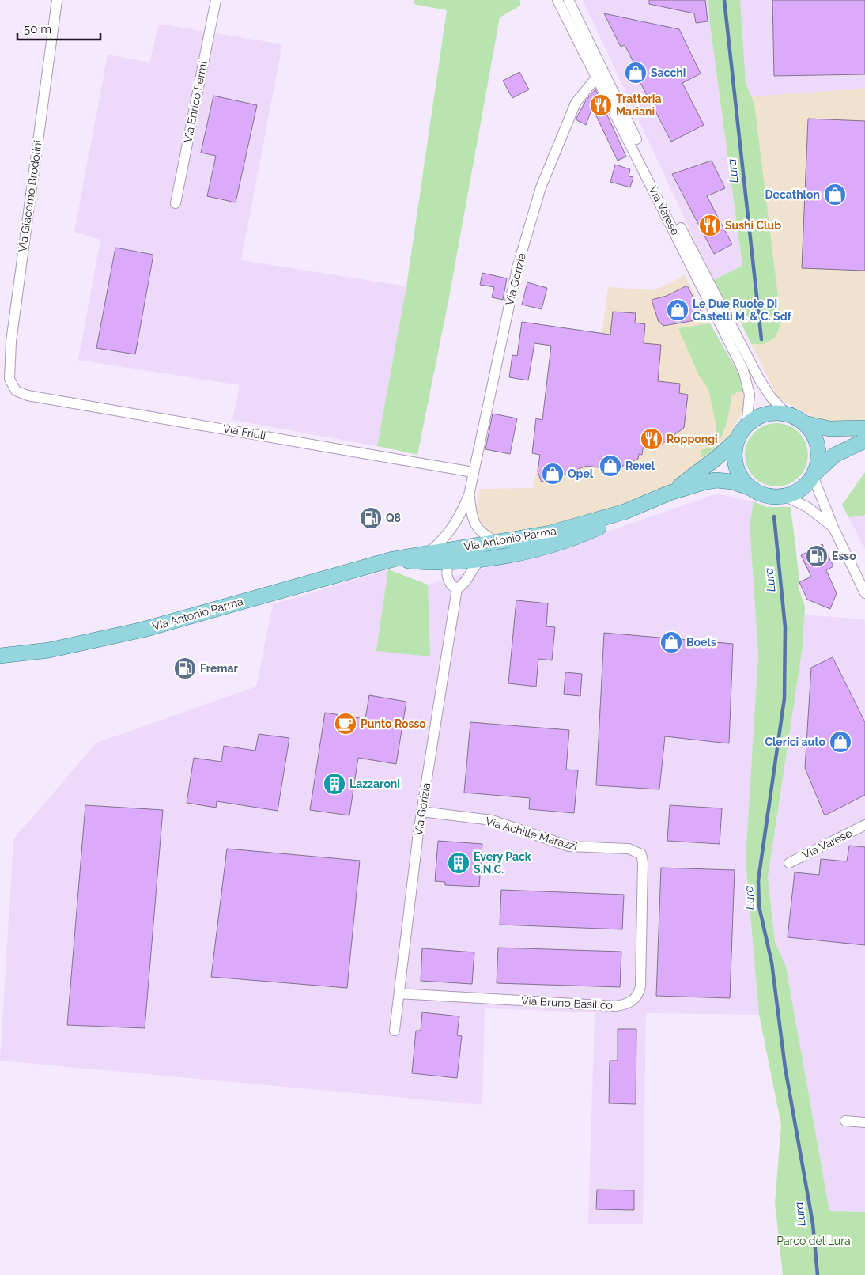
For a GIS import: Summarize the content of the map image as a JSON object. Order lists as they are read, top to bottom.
{
  "streets": {
    "main road": ["Via Antonio Parma"],
    "street": [
      "Via Enrico Fermi",
      "Via Giacomo Brodolini",
      "Via Varese",
      "Via Gorizia",
      "Via Friuli",
      "Via Achille Marazzi",
      "Via Bruno Basilico"
    ]
  },
  "crossings": [
    ["Via Giacomo Brodolini", "Via Friuli"],
    ["Via Varese", "Via Gorizia"],
    ["Via Varese", "Via Antonio Parma"],
    ["Via Gorizia", "Via Friuli"],
    ["Via Gorizia", "Via Antonio Parma"],
    ["Via Gorizia", "Via Achille Marazzi"],
    ["Via Gorizia", "Via Bruno Basilico"],
    ["Via Achille Marazzi", "Via Bruno Basilico"]
  ],
  "water": ["Lura"],
  "parks": ["Parco del Lura"],
  "places": {
    "shop": [
      "Sacchi",
      "Decathlon",
      "Le Due Ruote Di Castelli M. & C. Sdf",
      "Rexel",
      "Opel",
      "Boels",
      "Clerici auto"
    ],
    "restaurant": ["Trattoria Mariani", "Sushi Club", "Roppongi"],
    "fuel station": ["Q8", "Esso", "Fremar"],
    "cafe": ["Punto Rosso"],
    "building": ["Lazzaroni", "Every Pack S.N.C."]
  },
  "scale_bar": "50 m"
}
